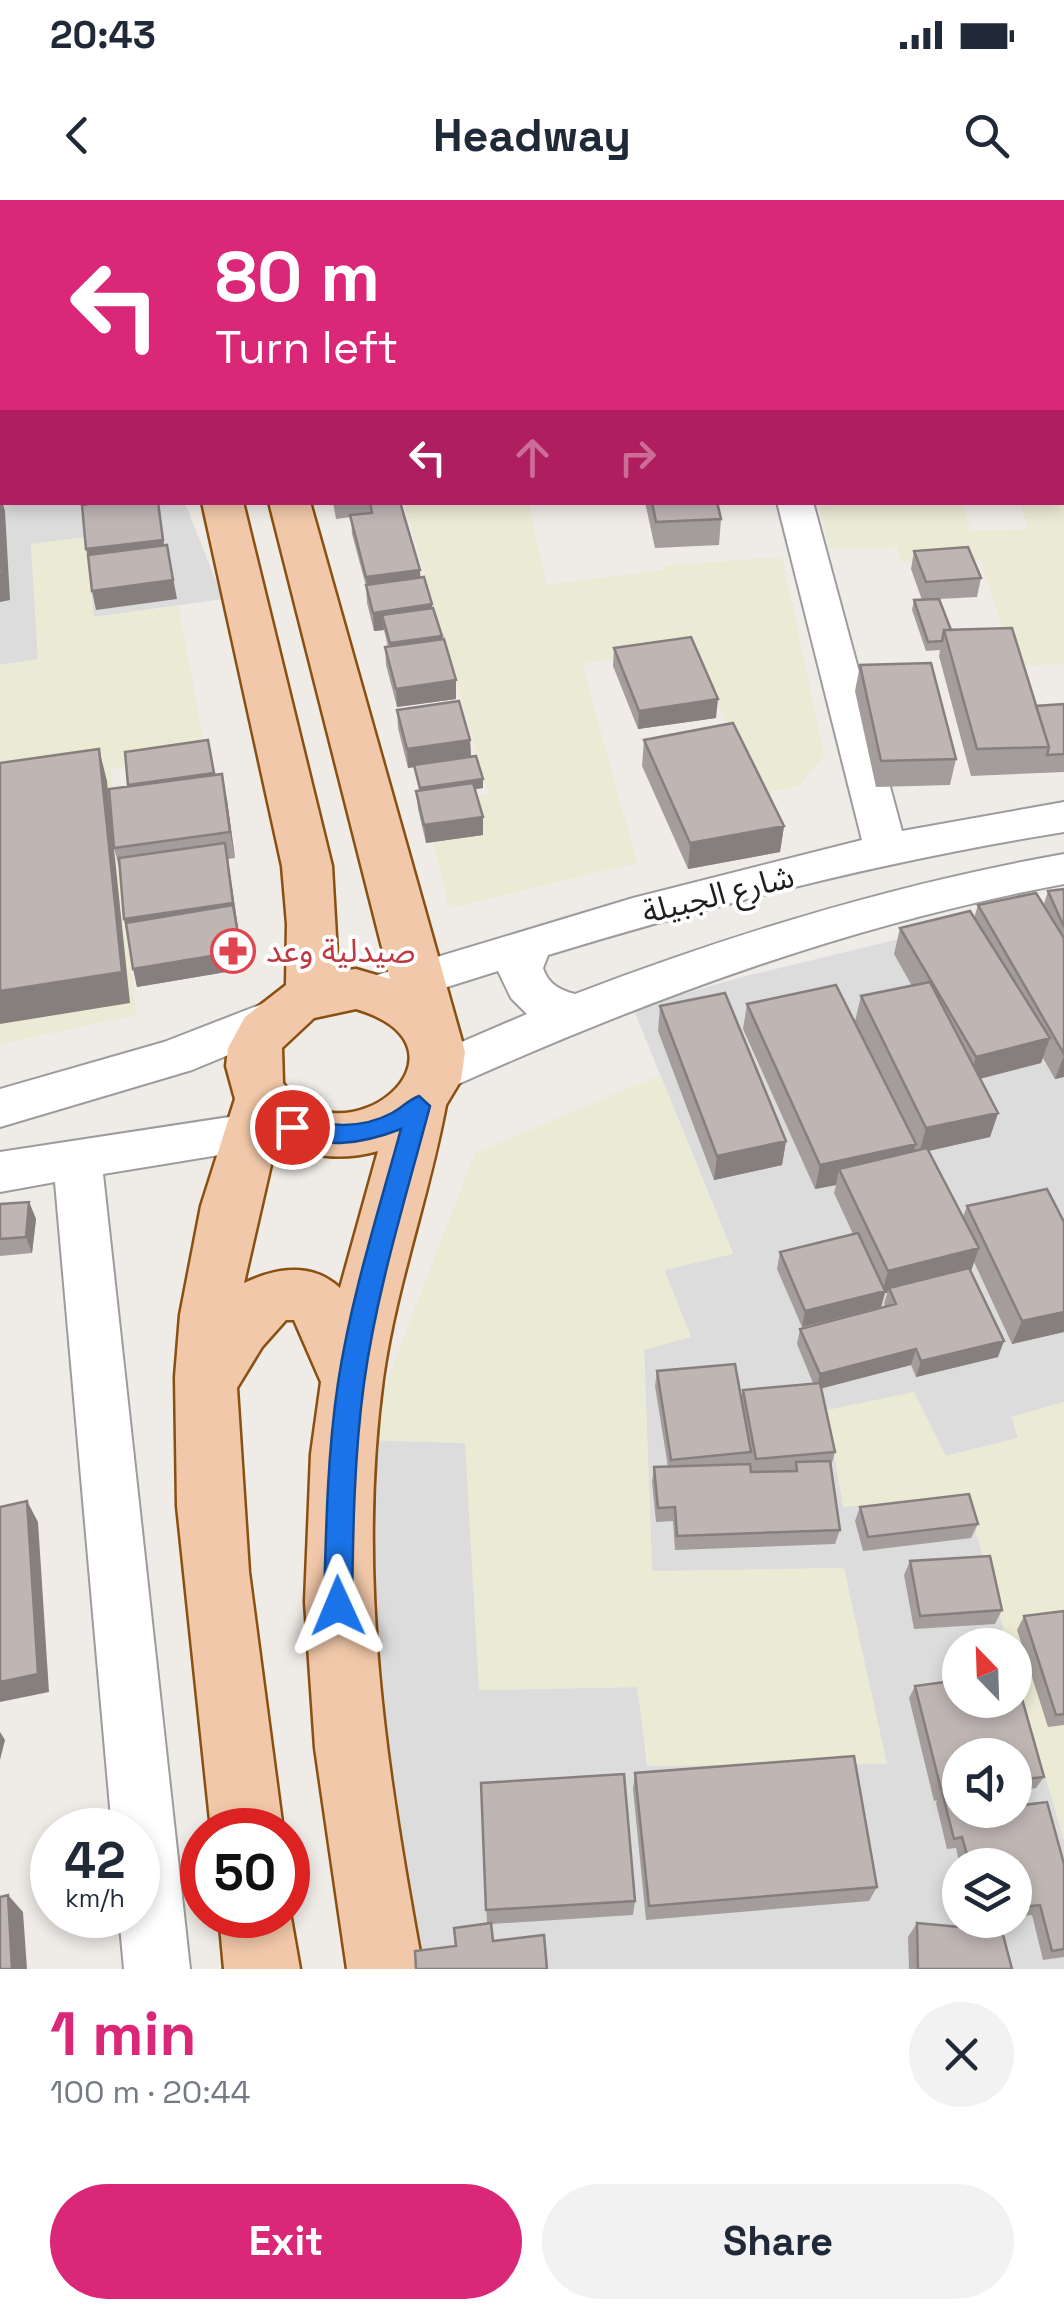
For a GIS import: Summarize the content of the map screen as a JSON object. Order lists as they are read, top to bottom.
{
  "streets": {
    "street": ["شارع الجبيلة"]
  },
  "places": {
    "pharmacy": ["صيدلية وعد"]
  },
  "north": "top left",
  "page": {
    "status": "20:43",
    "header": "Headway",
    "turn": ["80 m", "Turn left"],
    "speed": "42 km/h",
    "limit": "50",
    "heading": ["1 min", "100 m · 20:44"],
    "buttons": ["Exit", "Share"]
  }
}
